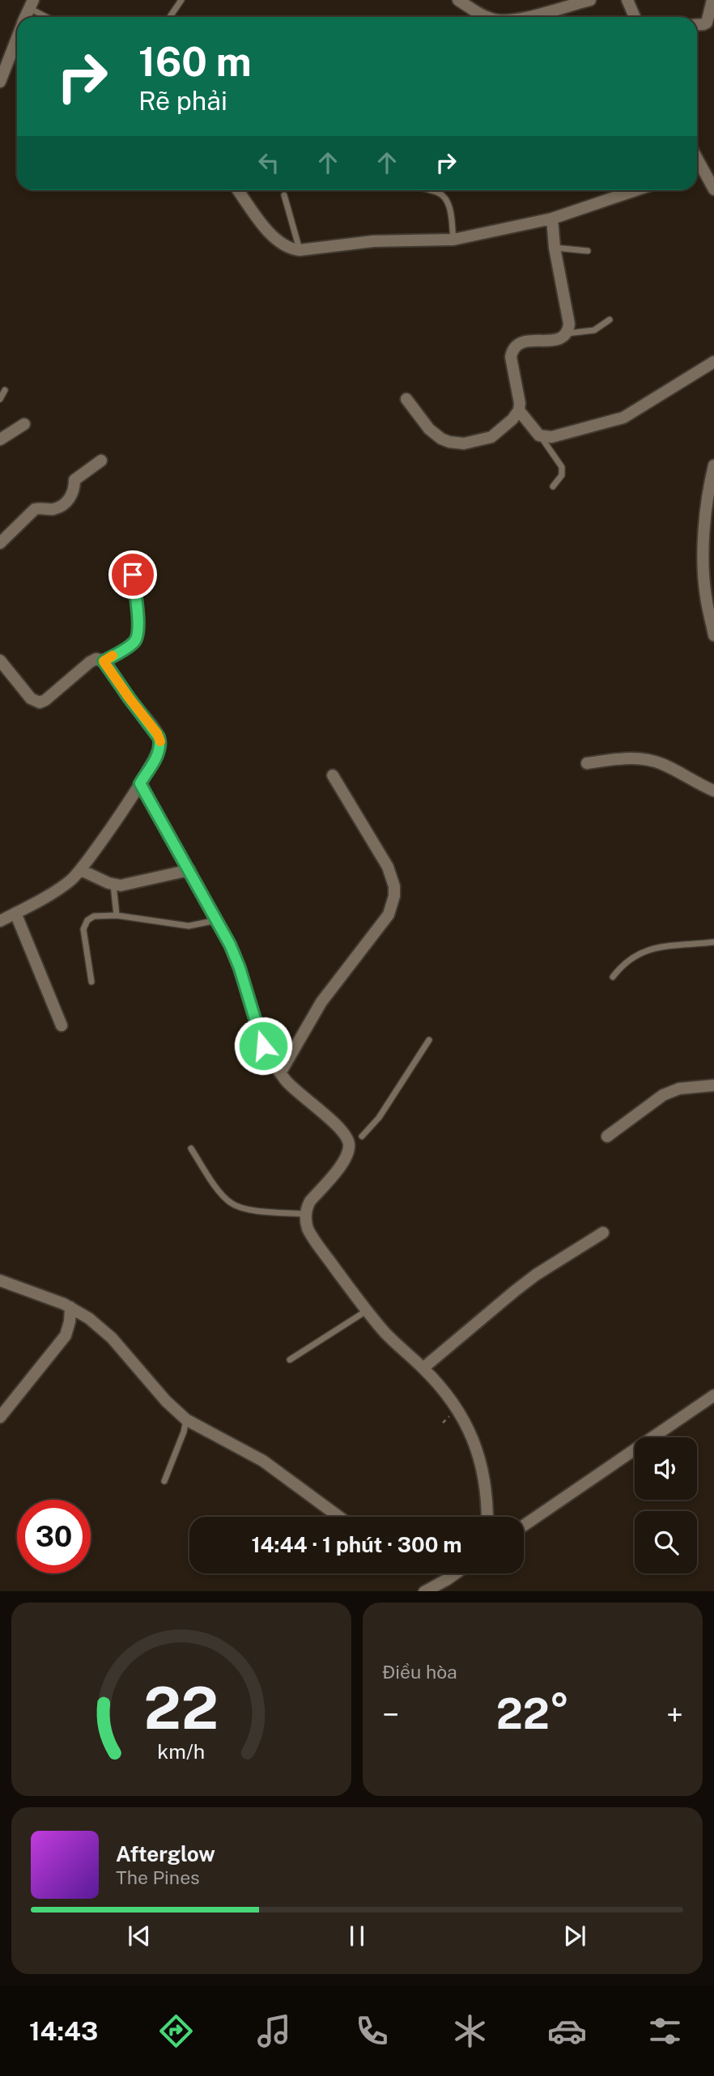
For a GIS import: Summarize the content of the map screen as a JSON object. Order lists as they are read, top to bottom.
{
  "page": {
    "turn": ["160 m", "Rẽ phải"],
    "limit": "30",
    "trip": "14:44 · 1 phút · 300 m",
    "tile": "Điều hòa",
    "heat": ["−", "22°", "+"],
    "song": ["Afterglow", "The Pines"],
    "tabs": "14:43",
    "gauge": ["22", "km/h"]
  }
}
